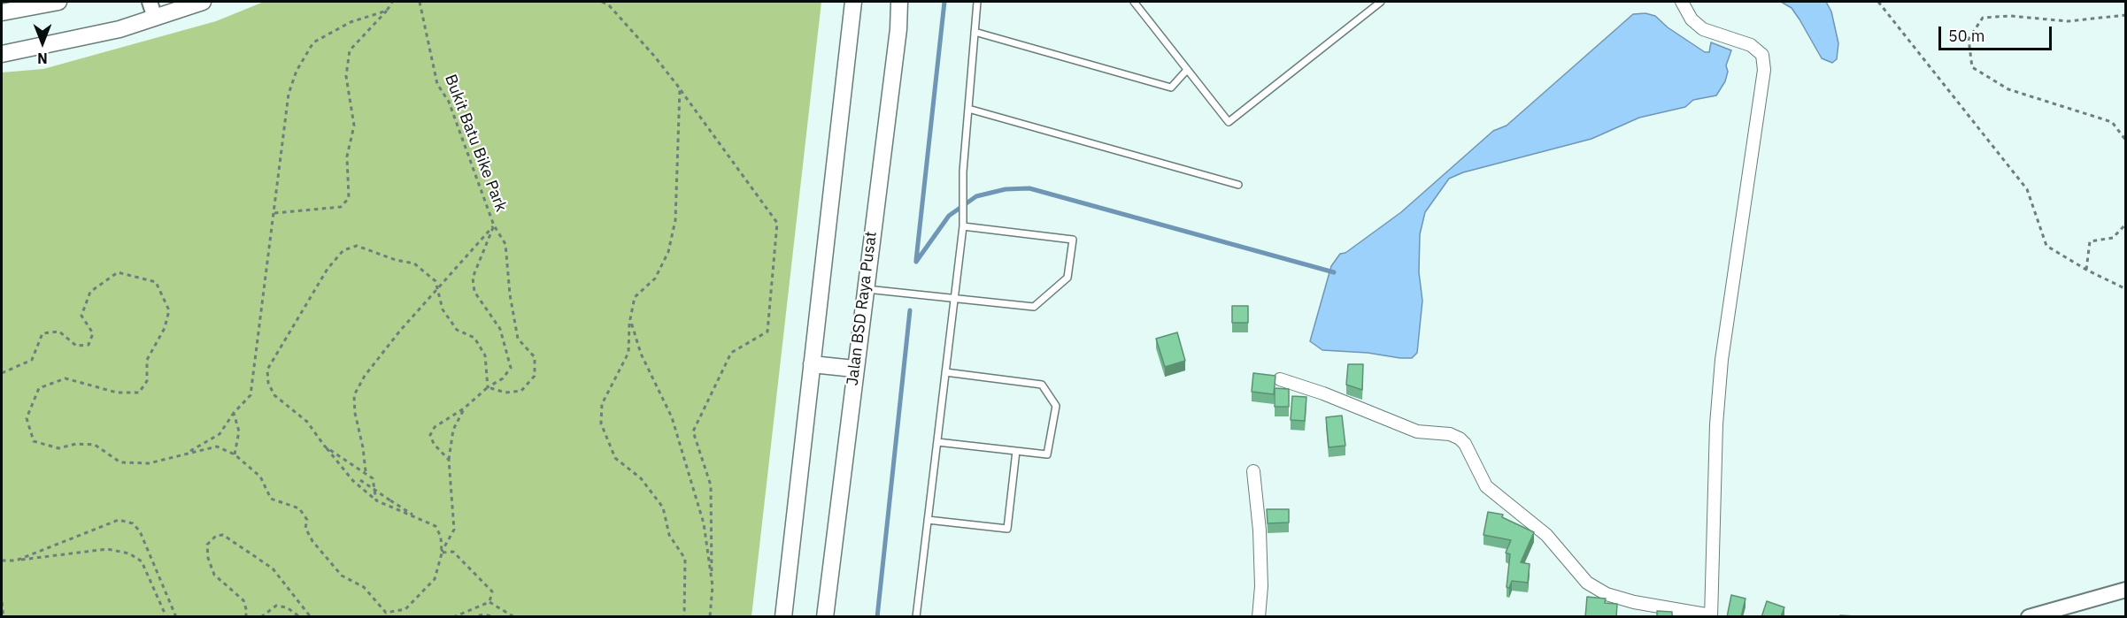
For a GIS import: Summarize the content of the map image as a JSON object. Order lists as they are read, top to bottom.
{
  "streets": {
    "main road": ["Jalan BSD Raya Pusat"],
    "path": ["Bukit Batu Bike Park"]
  },
  "scale_bar": "50 m",
  "north": "bottom"
}
